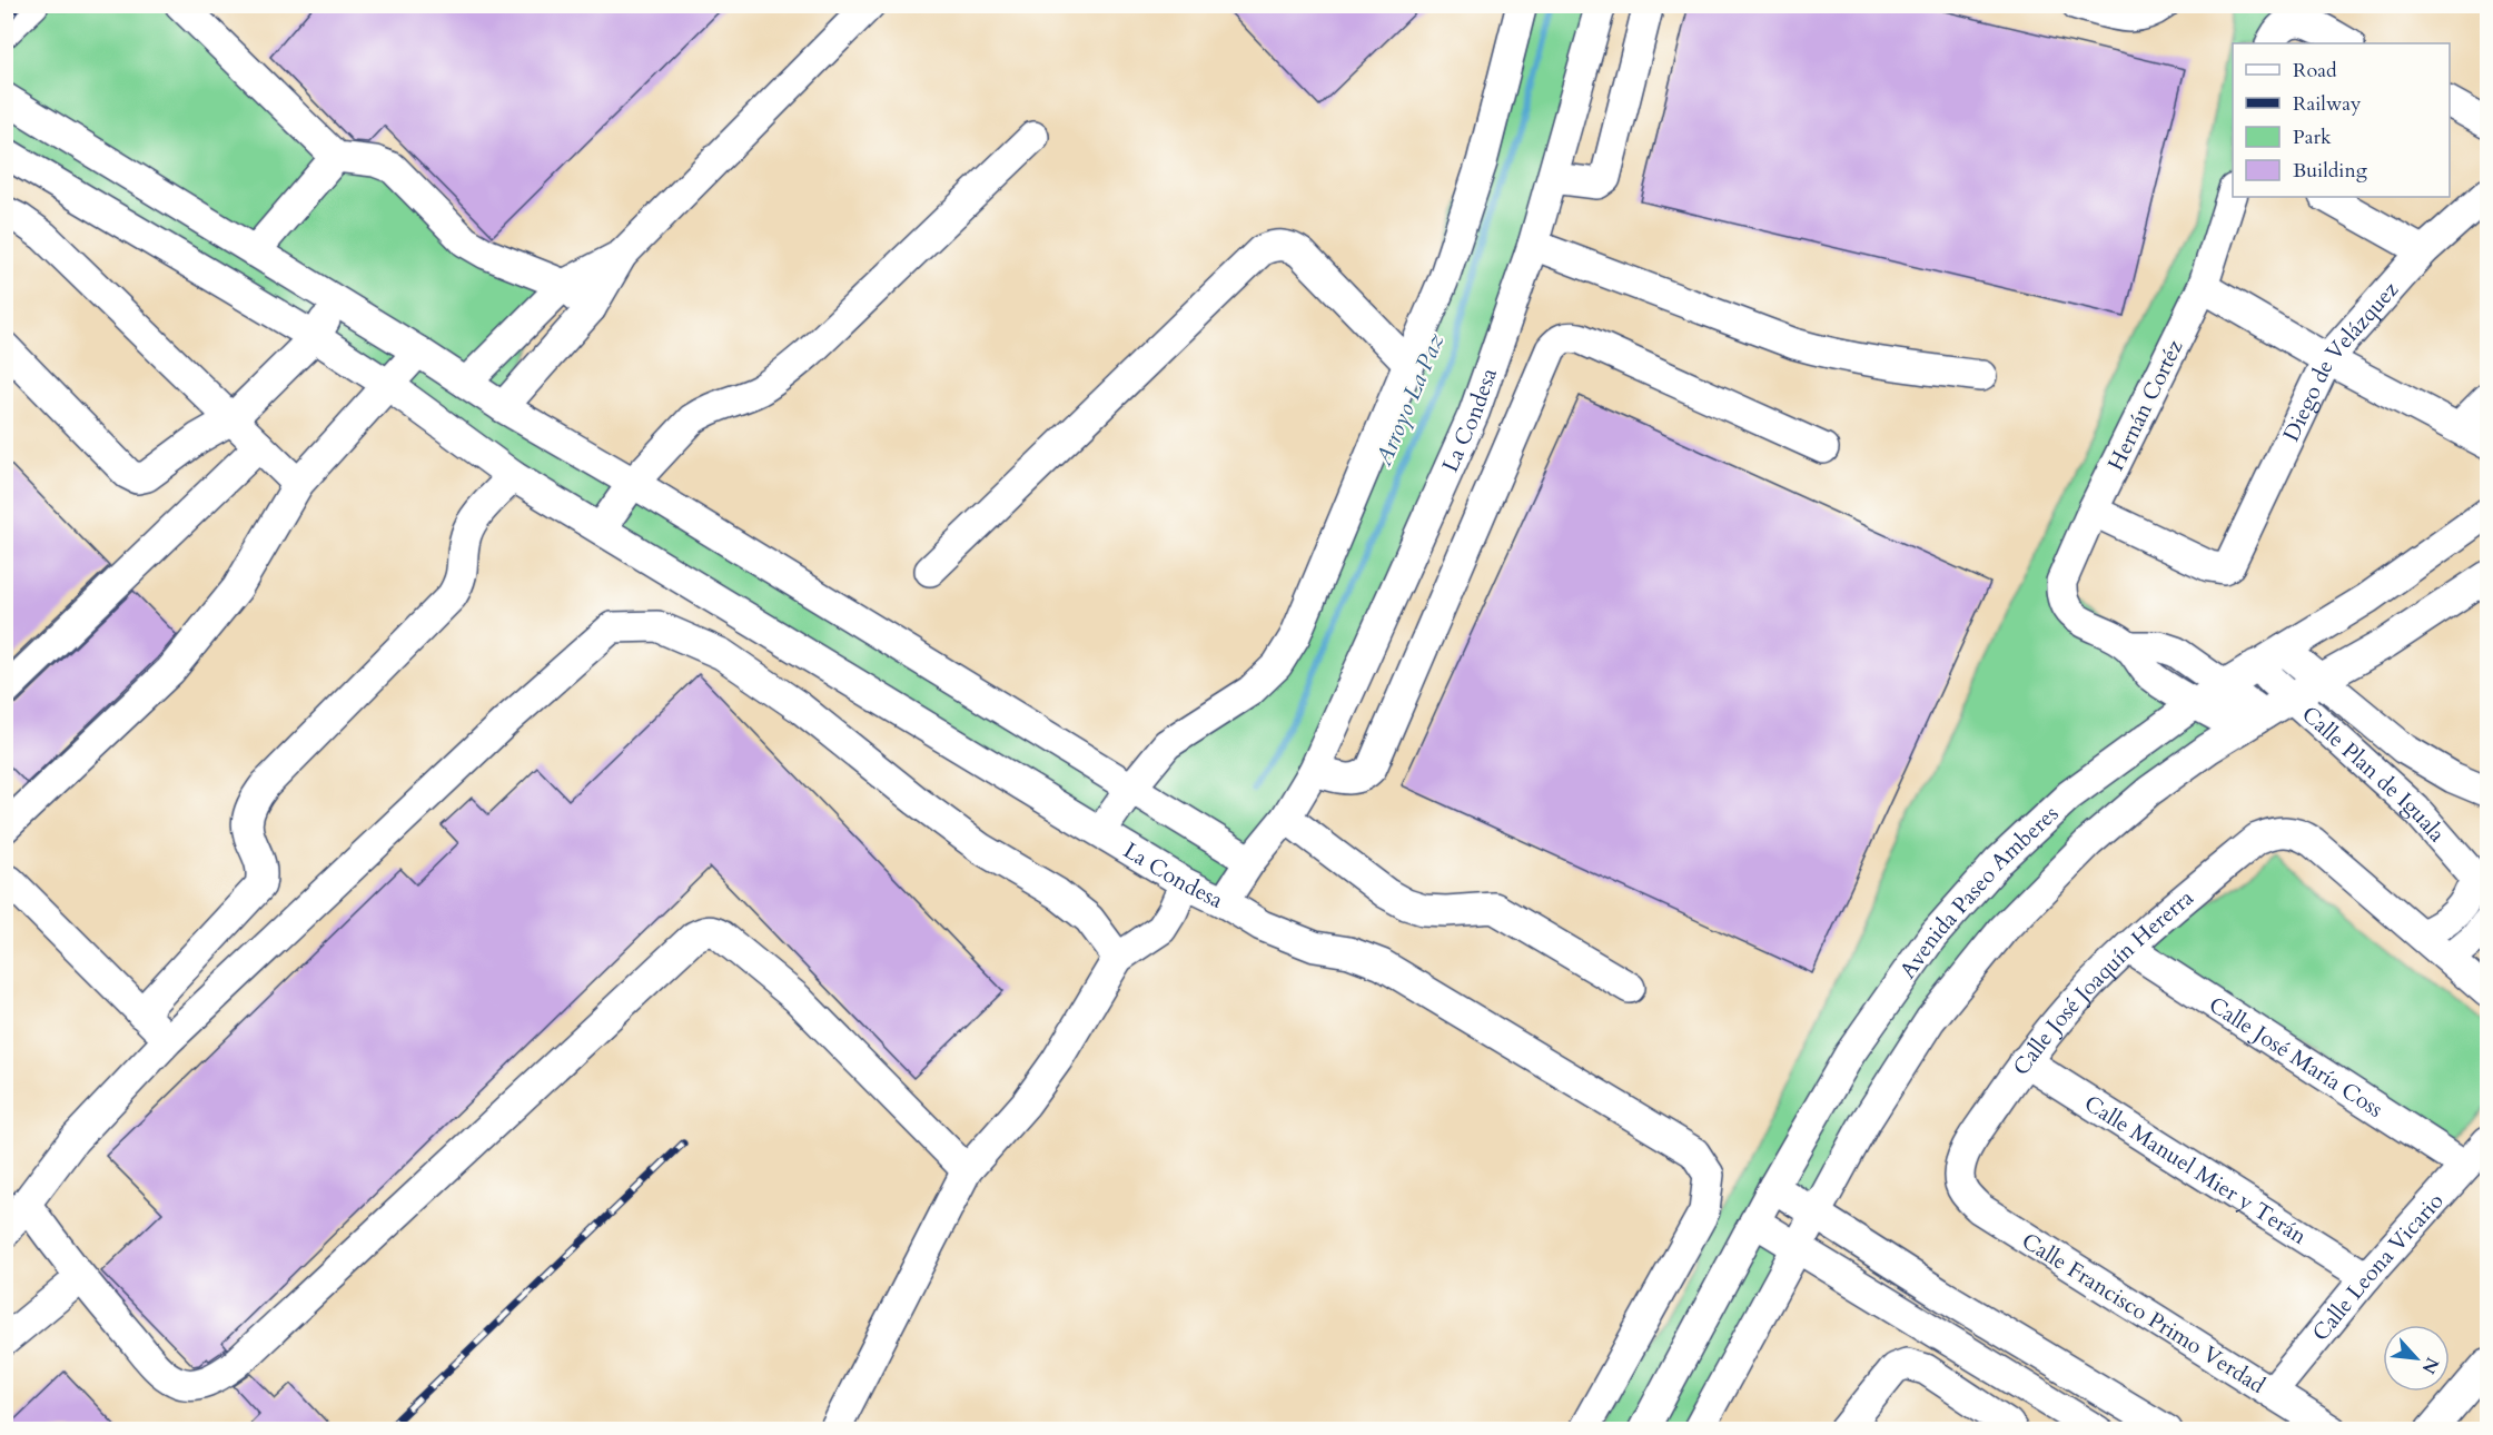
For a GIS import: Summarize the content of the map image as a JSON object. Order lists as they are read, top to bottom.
{
  "streets": {
    "street": [
      "Diego de Velázquez",
      "Hernán Cortéz",
      "La Condesa",
      "Calle Plan de Iguala",
      "Avenida Paseo Amberes",
      "Calle José Joaquín Hererra",
      "Calle José María Coss",
      "Calle Manuel Mier y Terán",
      "Calle Leona Vicario",
      "Calle Francisco Primo Verdad"
    ]
  },
  "crossings": [
    ["Diego de Velázquez", "Hernán Cortéz"],
    ["Calle Plan de Iguala", "Avenida Paseo Amberes"],
    ["Calle José Joaquín Hererra", "Calle José María Coss"],
    ["Calle José Joaquín Hererra", "Calle Manuel Mier y Terán"],
    ["Calle José Joaquín Hererra", "Calle Francisco Primo Verdad"],
    ["Calle José María Coss", "Calle Leona Vicario"],
    ["Calle Manuel Mier y Terán", "Calle Leona Vicario"],
    ["Calle Leona Vicario", "Calle Francisco Primo Verdad"]
  ],
  "water": ["Arroyo La Paz"],
  "legend": [
    "Road",
    "Railway",
    "Park",
    "Building"
  ],
  "north": "bottom right"
}
